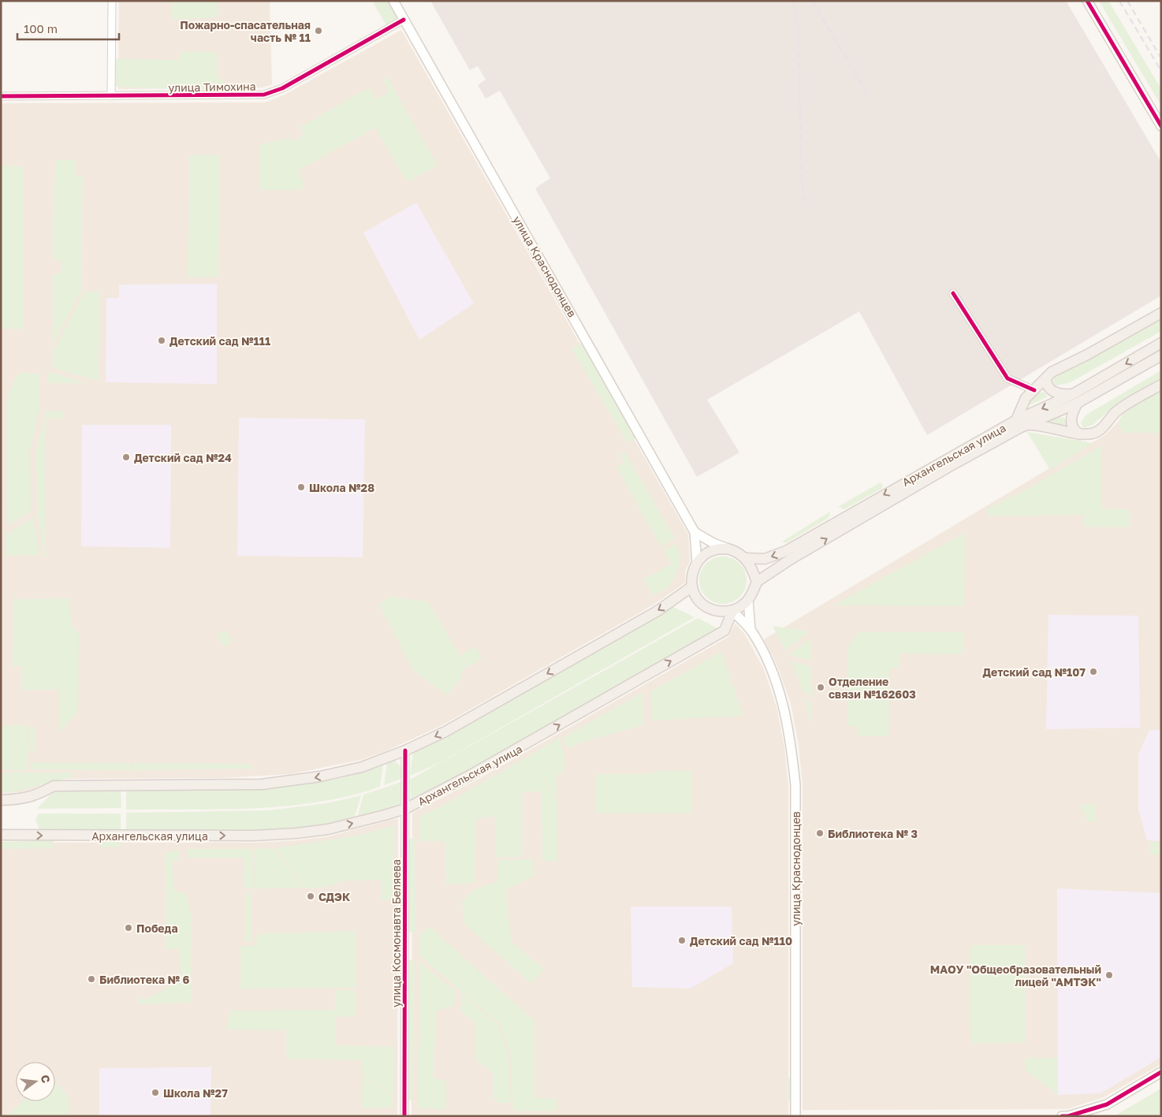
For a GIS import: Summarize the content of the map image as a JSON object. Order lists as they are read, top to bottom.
{
  "streets": {
    "main road": ["улица Краснодонцев", "Архангельская улица"],
    "street": ["улица Тимохина", "улица Космонавта Беляева"]
  },
  "crossings": [
    ["улица Тимохина", "улица Краснодонцев"],
    ["улица Краснодонцев", "Архангельская улица"],
    ["Архангельская улица", "улица Космонавта Беляева"]
  ],
  "places": [
    "Пожарно-спасательная часть № 11",
    "Детский сад №111",
    "Детский сад №24",
    "Школа №28",
    "Детский сад №107",
    "Отделение связи №162603",
    "Библиотека № 3",
    "СДЭК",
    "Победа",
    "Детский сад №110",
    "МАОУ \"Общеобразовательный лицей \"АМТЭК\"",
    "Библиотека № 6",
    "Школа №27"
  ],
  "scale_bar": "100 m",
  "north": "right"
}
